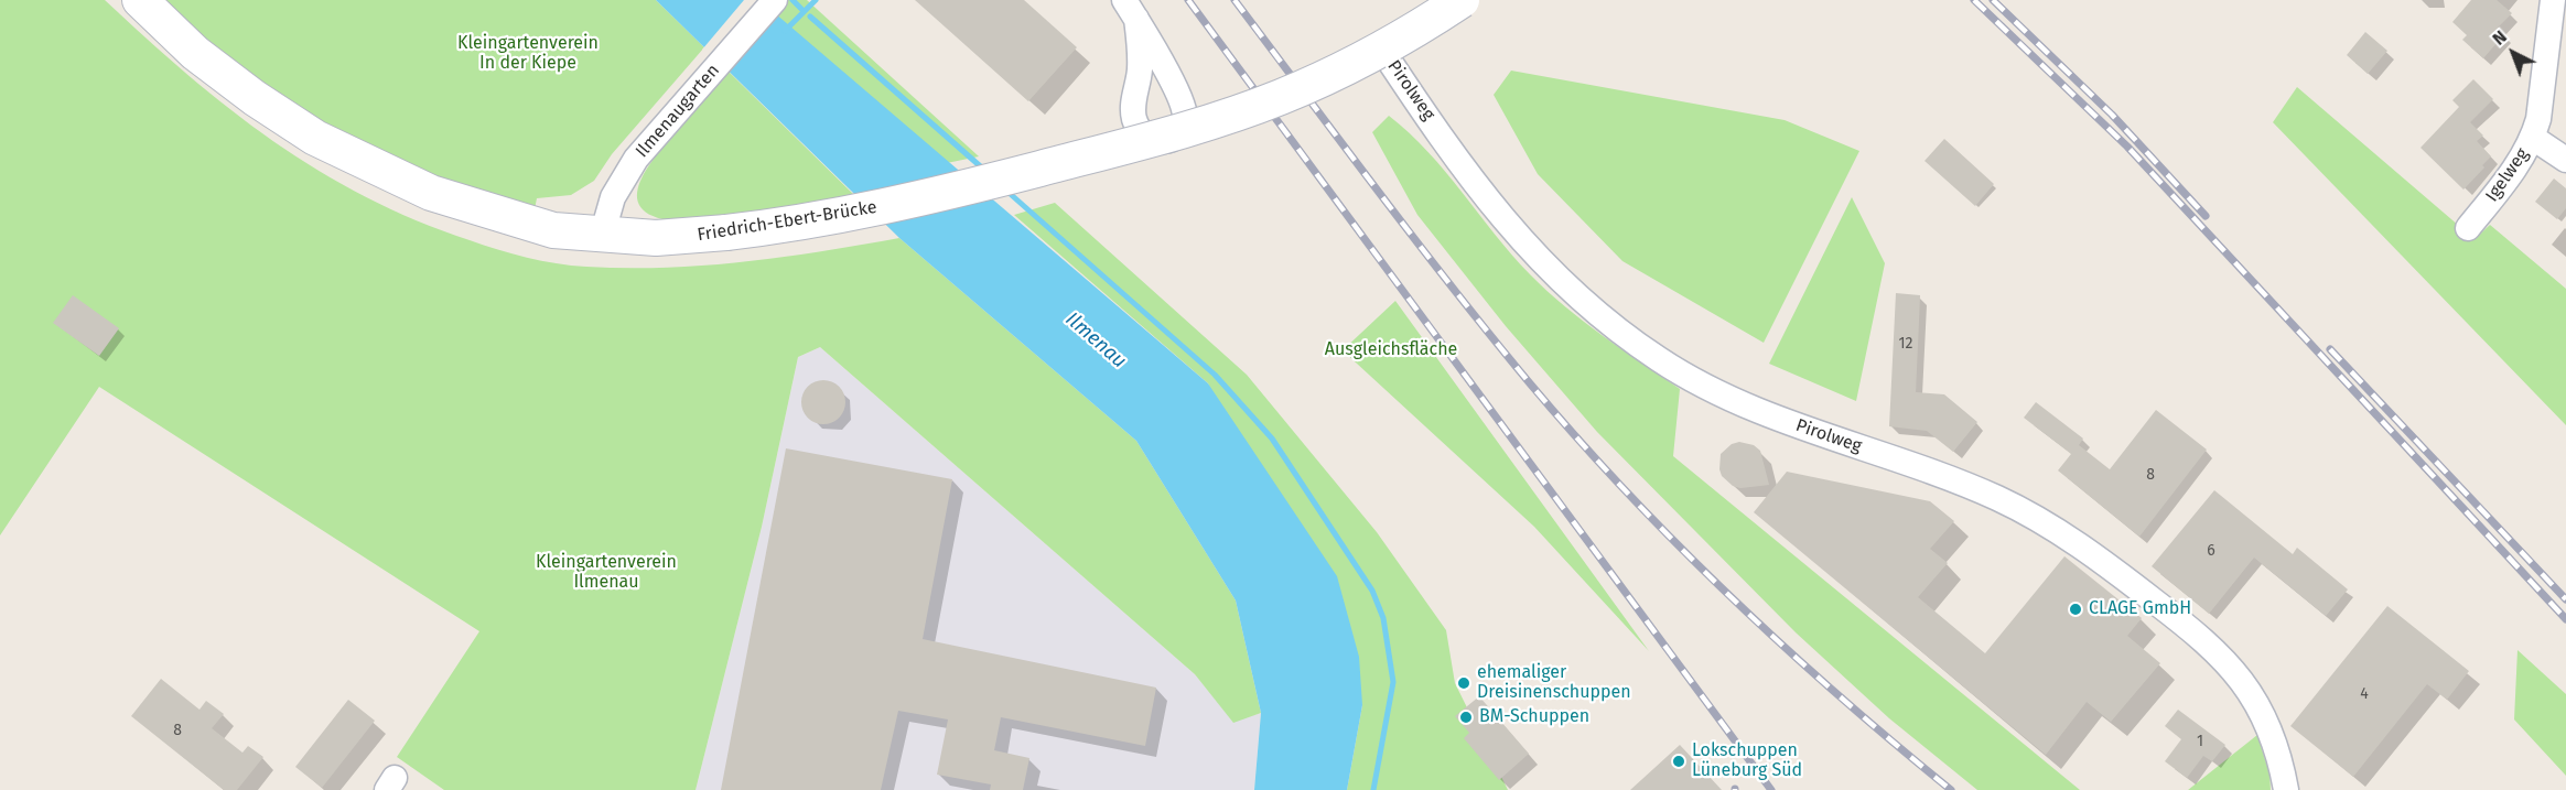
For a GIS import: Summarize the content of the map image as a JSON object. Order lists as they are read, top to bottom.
{
  "streets": {
    "main road": ["Friedrich-Ebert-Brücke"],
    "street": ["Pirolweg", "Ilmenaugarten", "Igelweg"]
  },
  "crossings": [
    ["Pirolweg", "Friedrich-Ebert-Brücke"],
    ["Ilmenaugarten", "Friedrich-Ebert-Brücke"]
  ],
  "water": ["Ilmenau"],
  "parks": ["Kleingartenverein In der Kiepe", "Ausgleichsfläche", "Kleingartenverein Ilmenau"],
  "places": [
    "CLAGE GmbH",
    "ehemaliger Dreisinenschuppen",
    "BM-Schuppen",
    "Lokschuppen Lüneburg Süd"
  ],
  "house_numbers": [
    "12",
    "8",
    "6",
    "4",
    "8",
    "1"
  ],
  "north": "top left"
}
